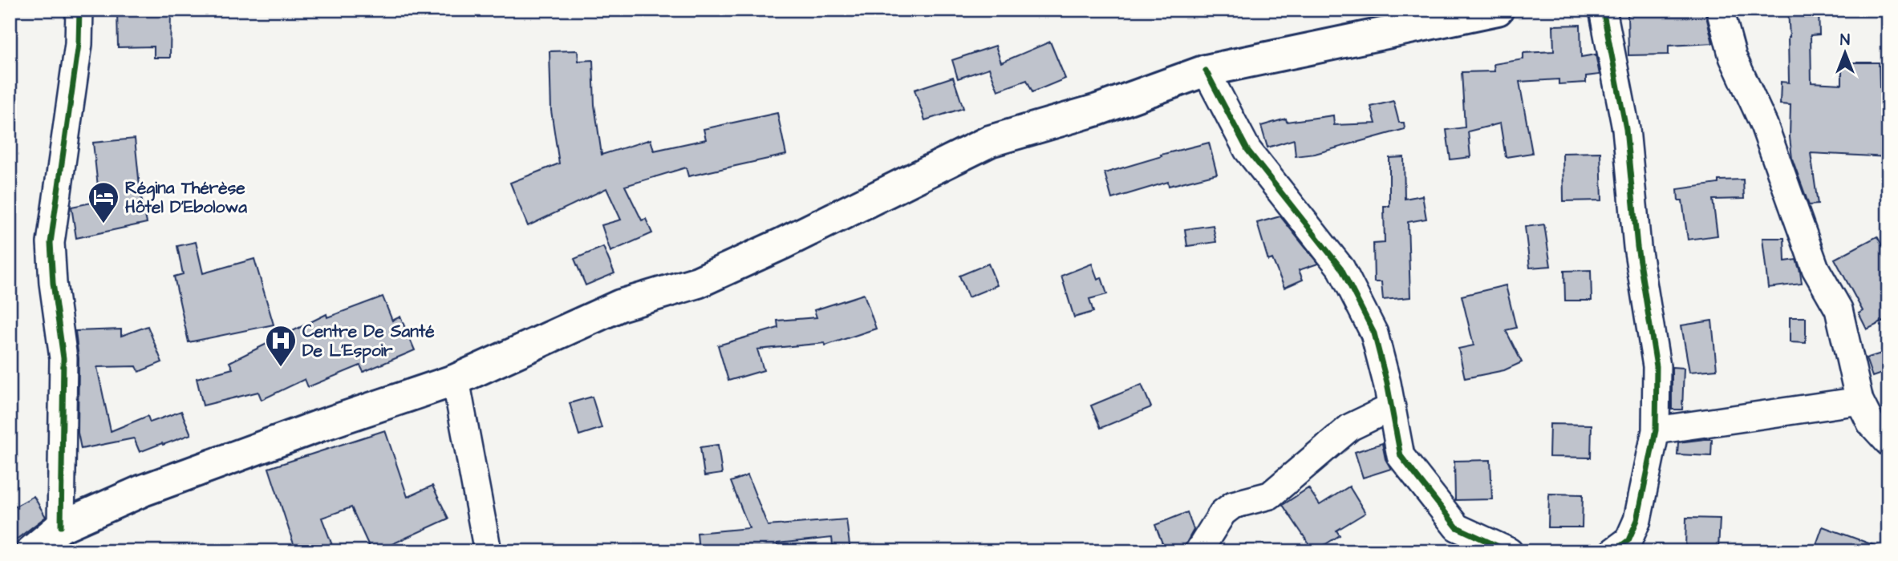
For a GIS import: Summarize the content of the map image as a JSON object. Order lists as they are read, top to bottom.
{
  "places": {
    "hotel": ["Régina Thérèse Hôtel D’Ebolowa"],
    "hospital": ["Centre De Santé De L’Espoir"]
  },
  "north": "top"
}
